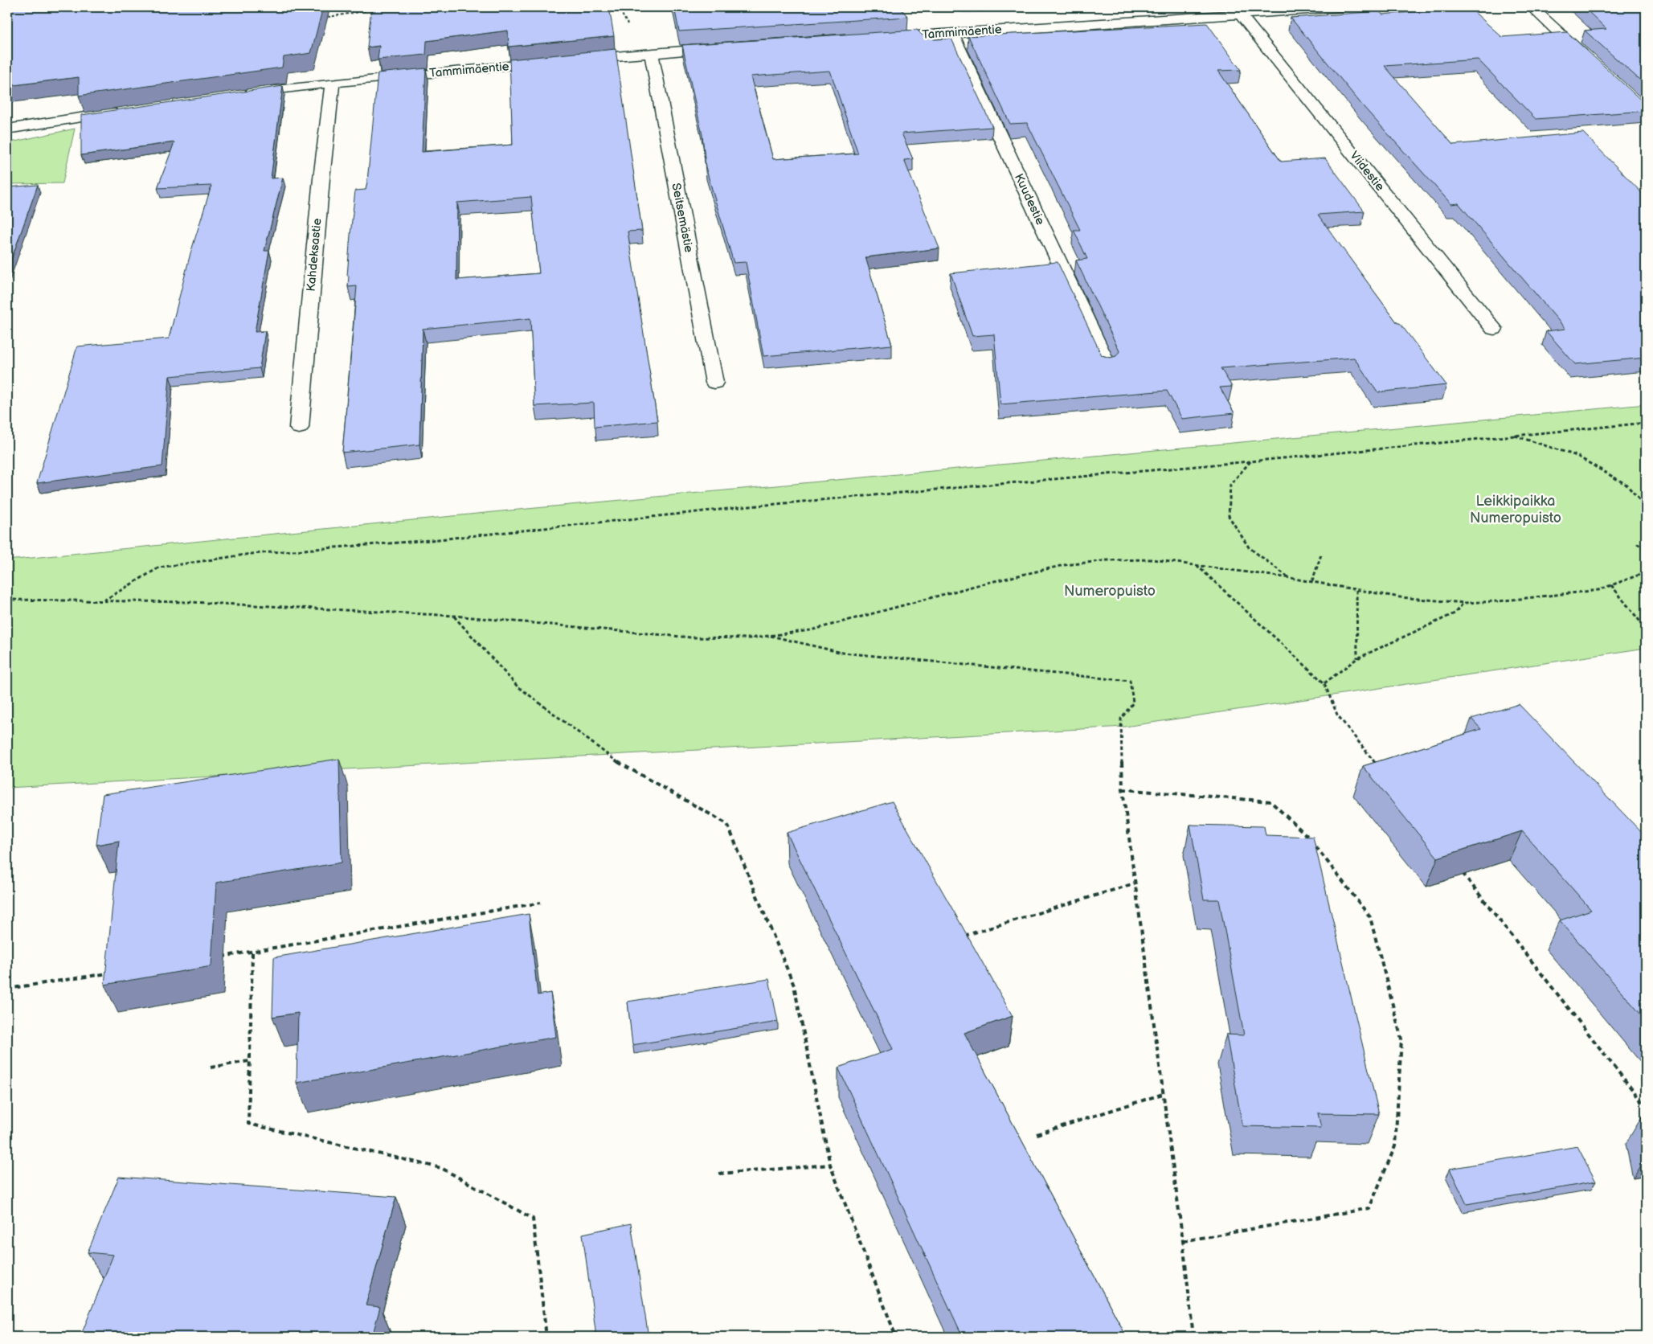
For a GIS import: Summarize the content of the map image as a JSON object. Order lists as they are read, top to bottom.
{
  "streets": {
    "street": [
      "Tammimäentie",
      "Viidestie",
      "Kuudestie",
      "Seitsemästie",
      "Kahdeksastie"
    ]
  },
  "crossings": [
    ["Tammimäentie", "Viidestie"],
    ["Tammimäentie", "Kuudestie"],
    ["Tammimäentie", "Kahdeksastie"]
  ],
  "parks": ["Leikkipaikka Numeropuisto", "Numeropuisto"]
}
